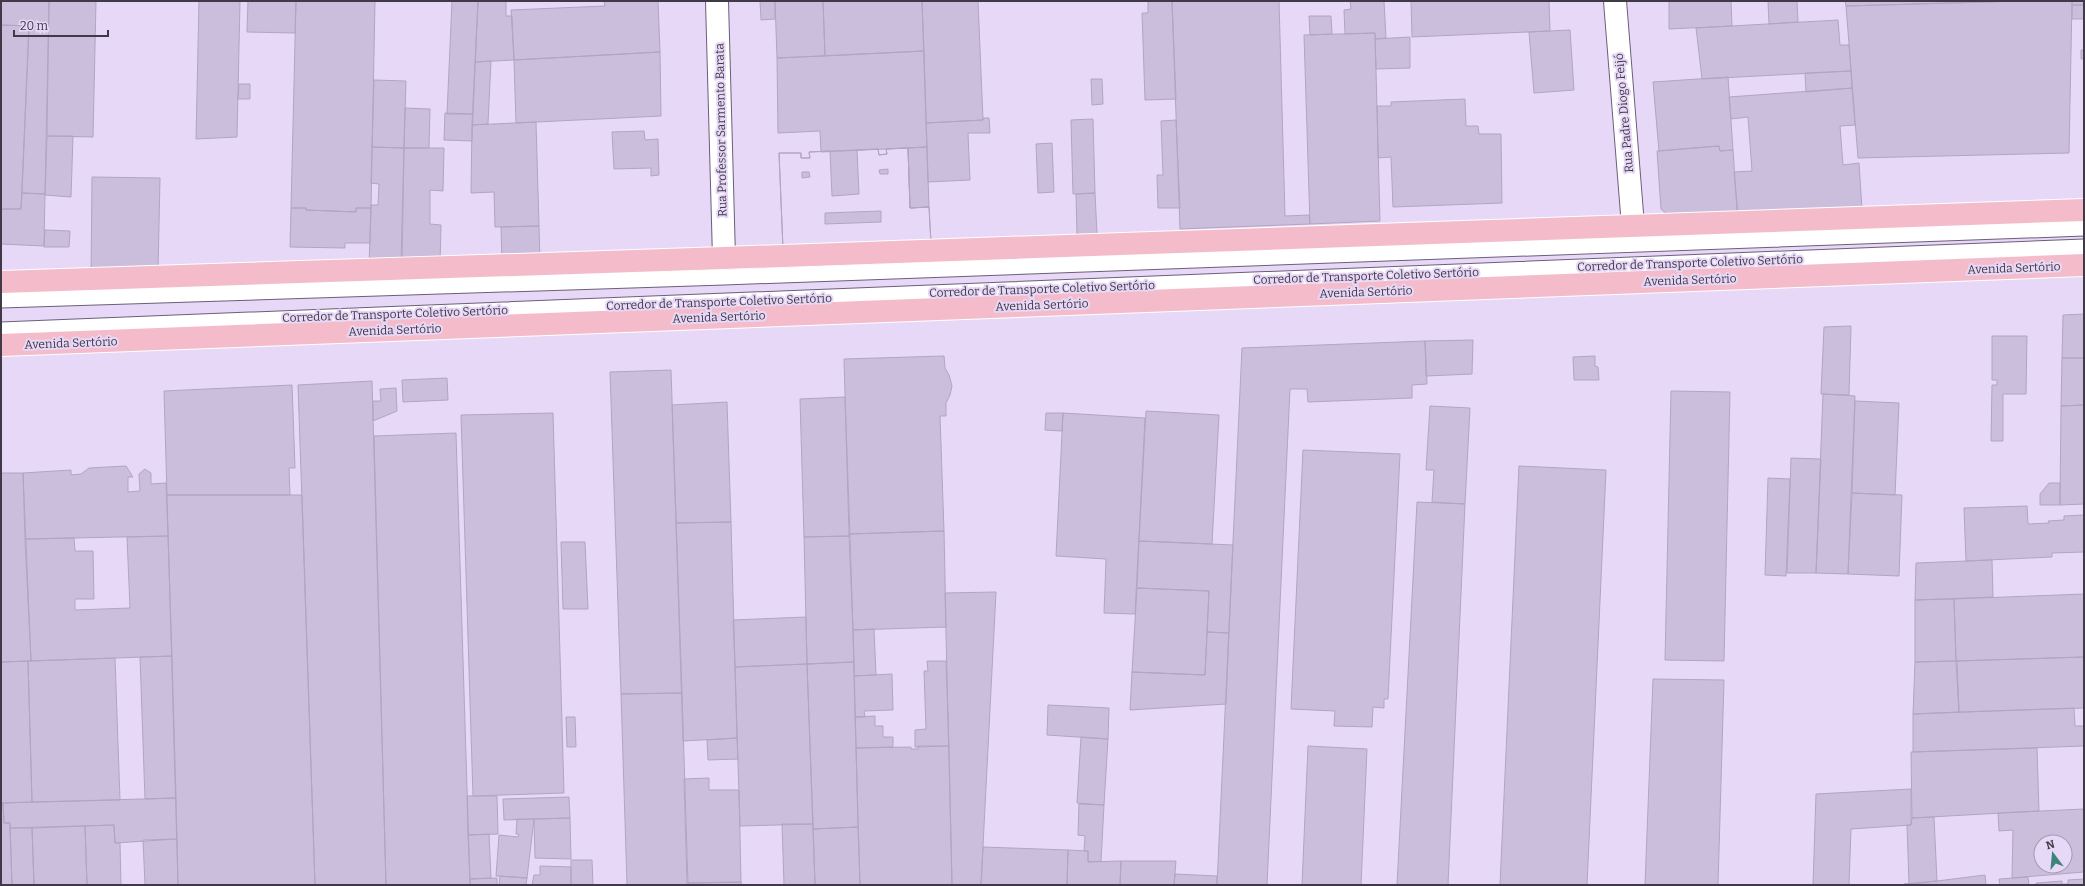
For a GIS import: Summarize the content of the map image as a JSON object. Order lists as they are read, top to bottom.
{
  "streets": {
    "main road": ["Avenida Sertório"],
    "street": ["Rua Padre Diogo Feijó", "Rua Professor Sarmento Barata"],
    "lane": ["Corredor de Transporte Coletivo Sertório"]
  },
  "crossings": [
    ["Rua Padre Diogo Feijó", "Corredor de Transporte Coletivo Sertório"],
    ["Rua Professor Sarmento Barata", "Corredor de Transporte Coletivo Sertório"]
  ],
  "scale_bar": "20 m",
  "north": "top"
}
